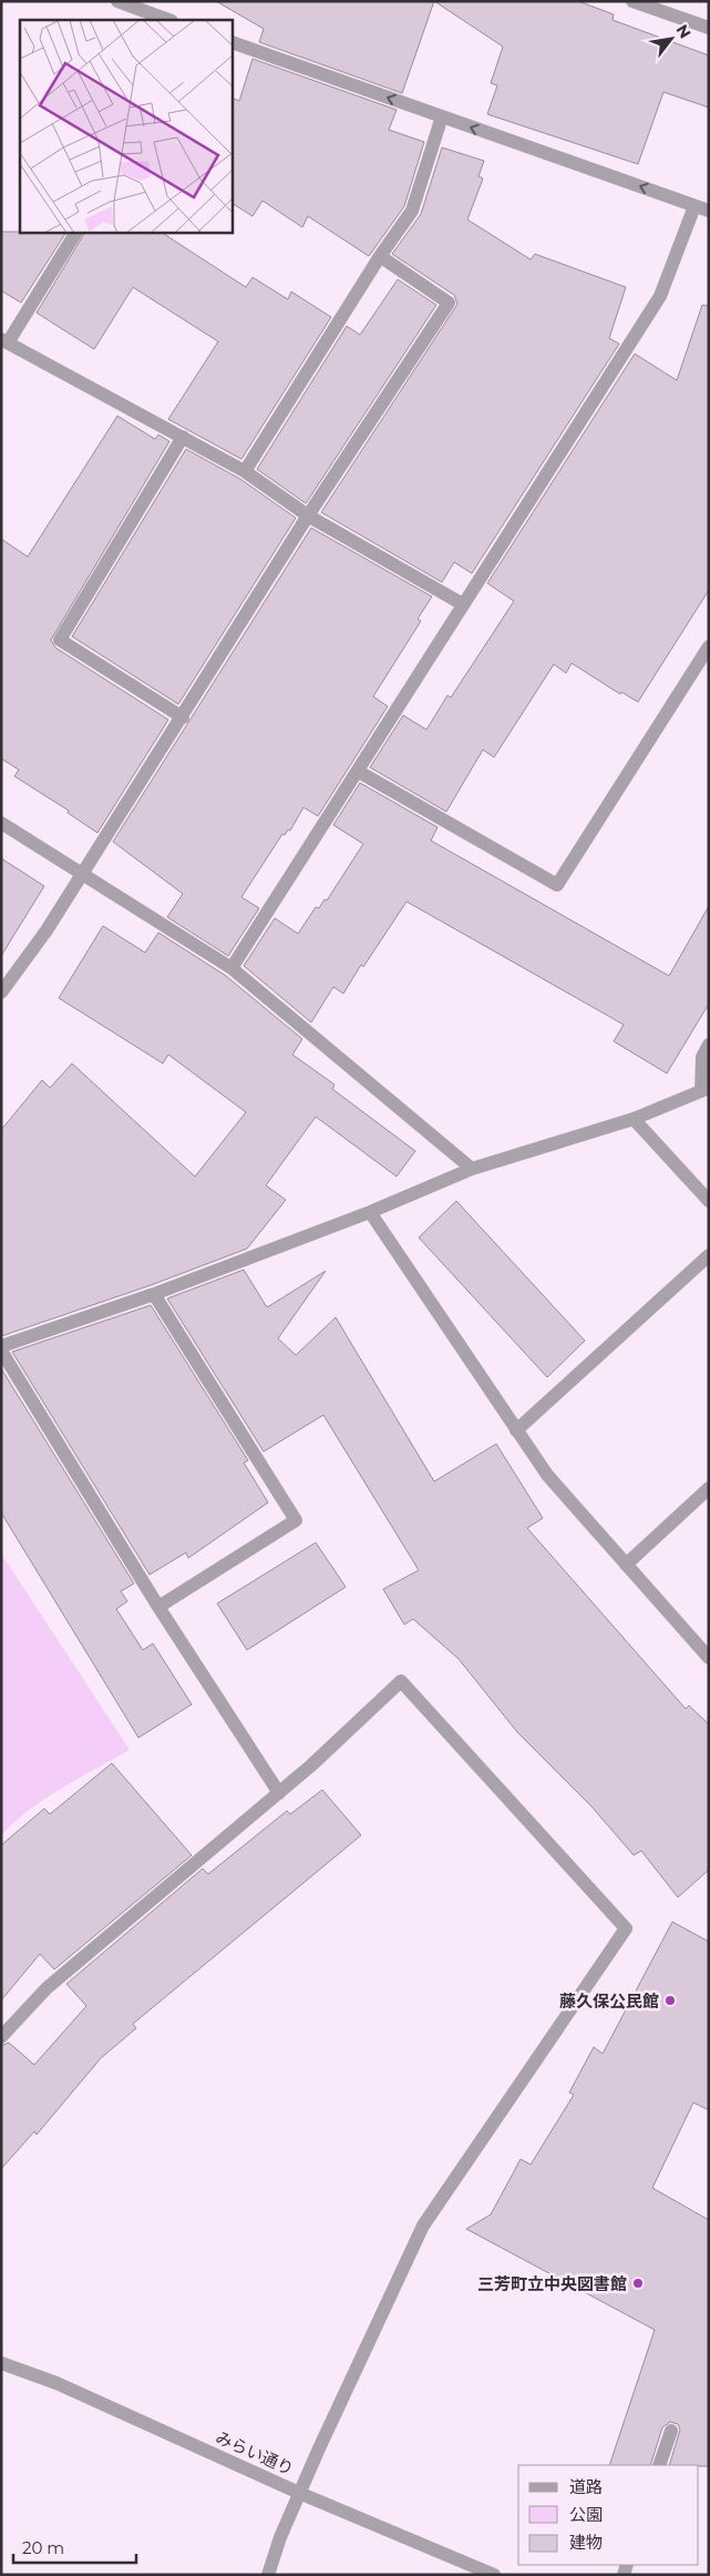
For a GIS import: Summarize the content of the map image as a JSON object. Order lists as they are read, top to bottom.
{
  "streets": {
    "street": ["みらい通り"]
  },
  "places": ["藤久保公民館", "三芳町立中央図書館"],
  "legend": ["道路", "公園", "建物"],
  "scale_bar": "20 m",
  "north": "top right"
}
